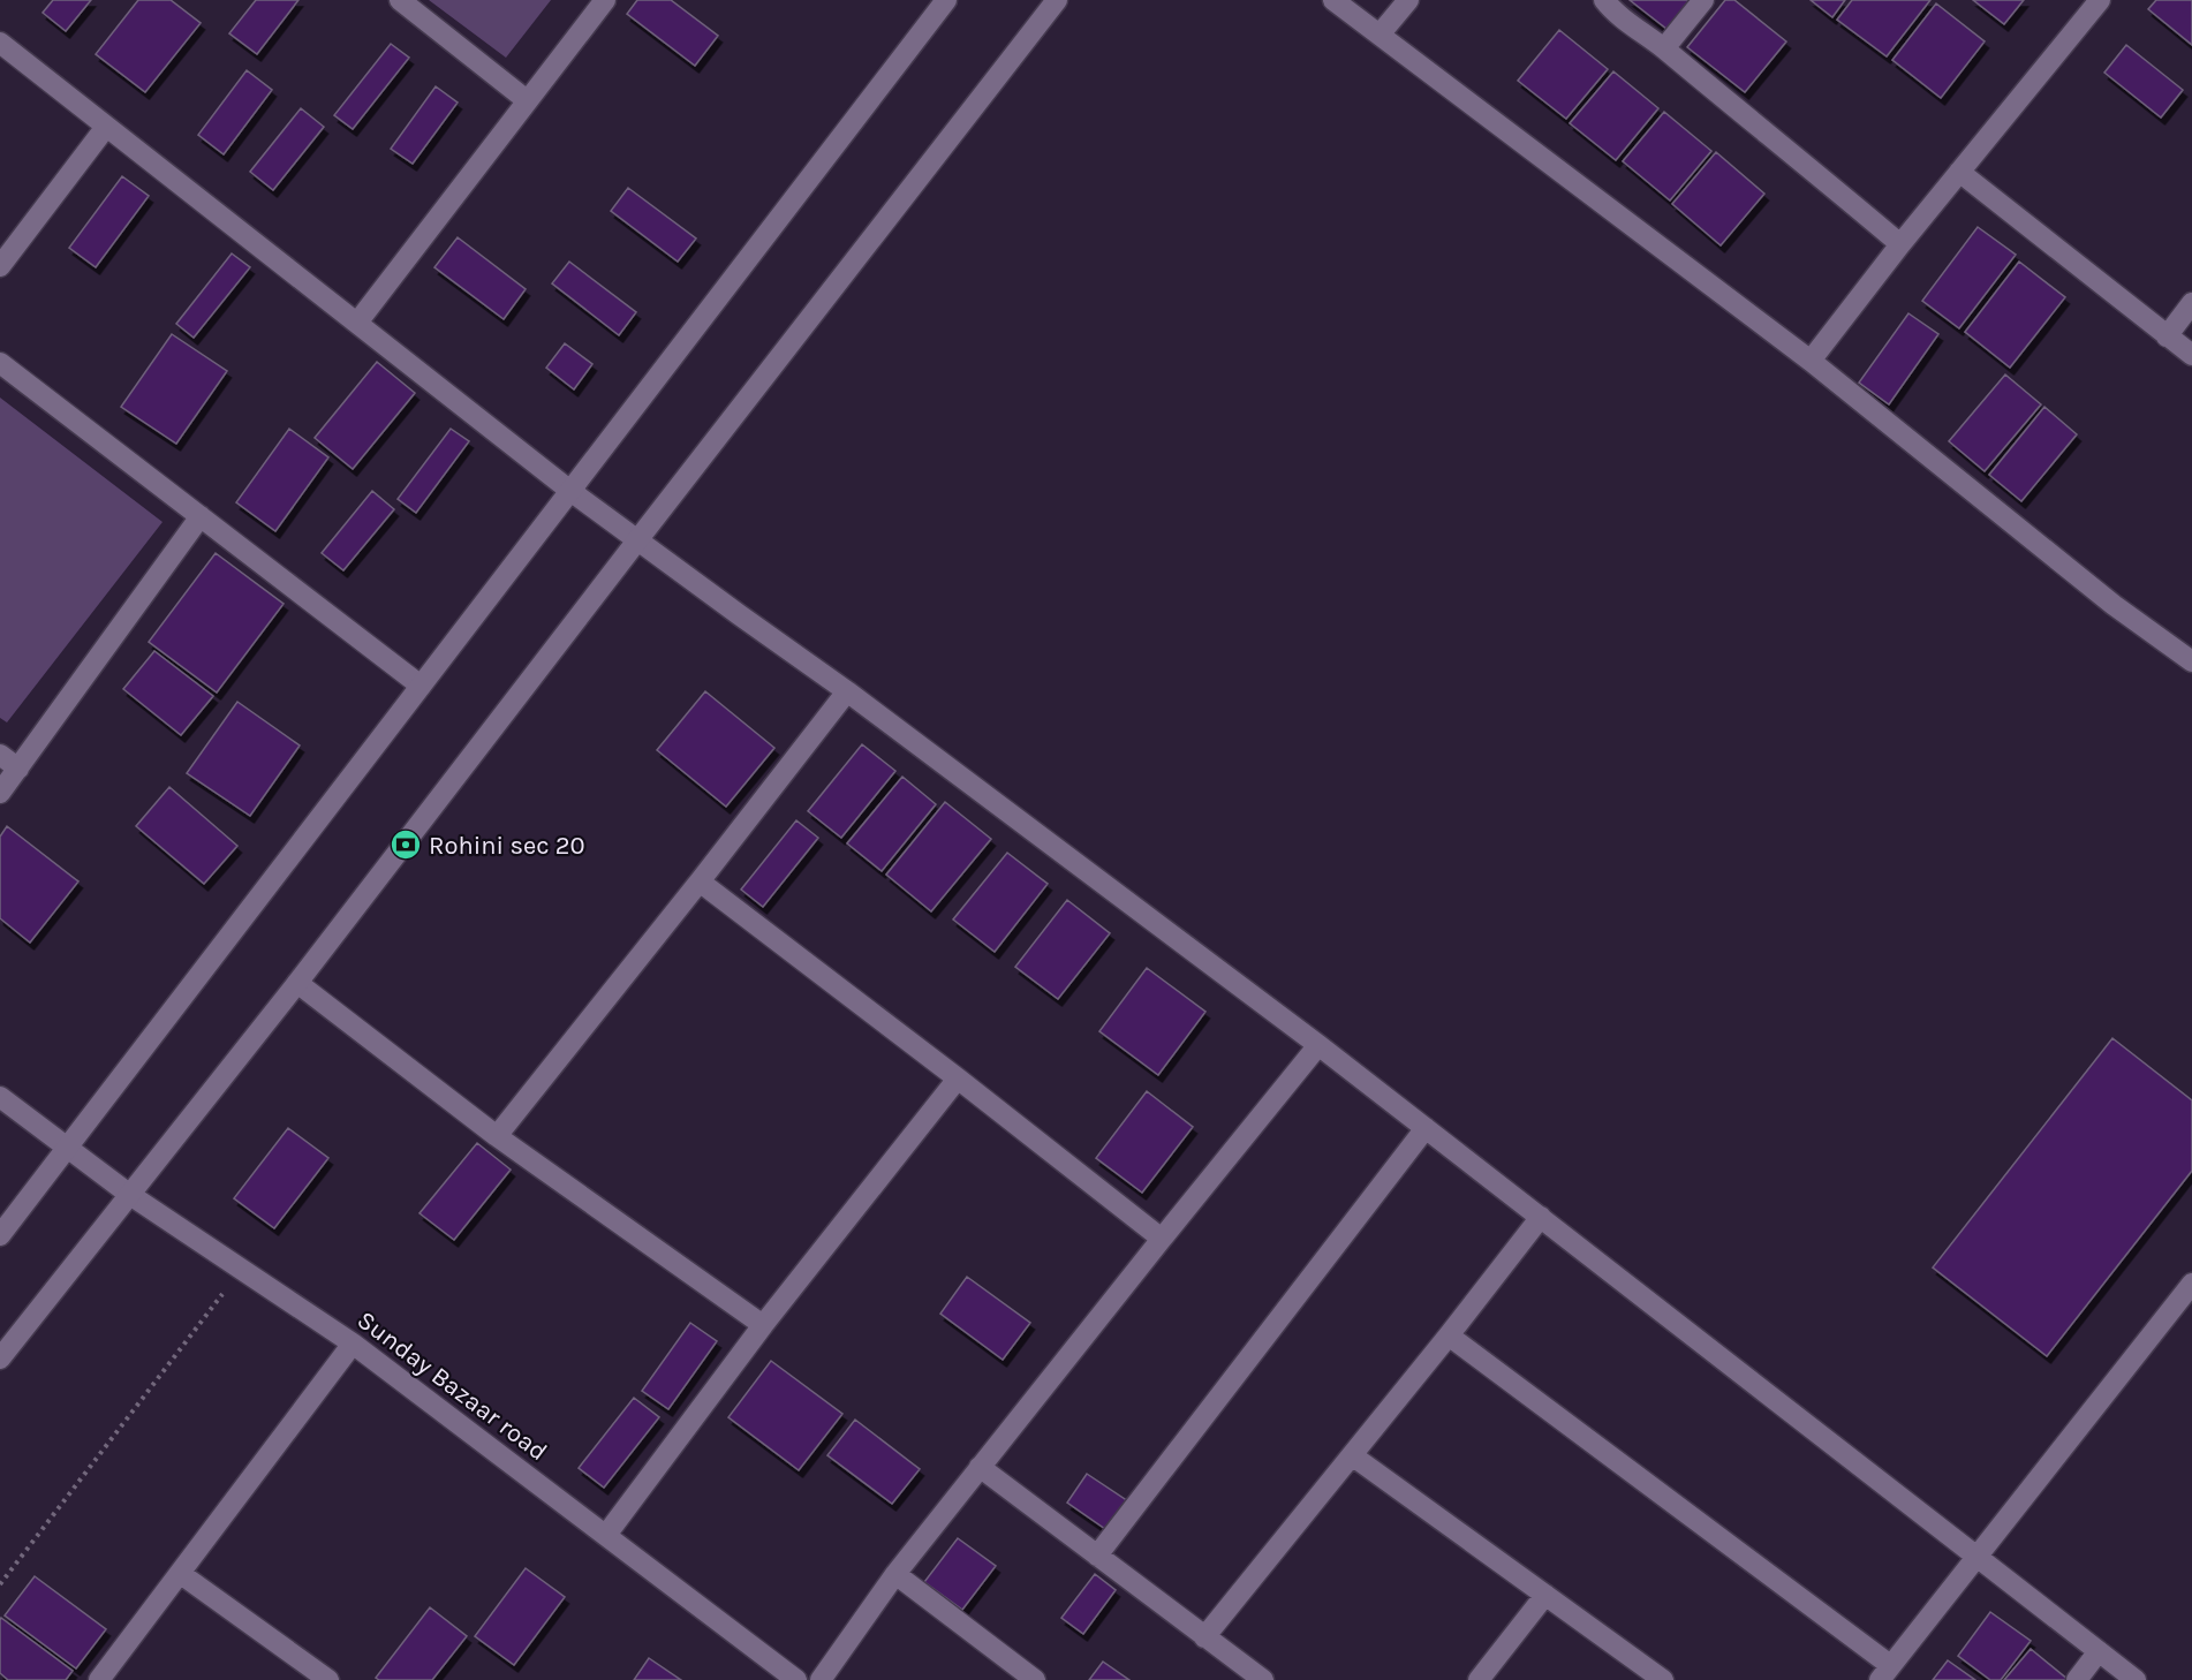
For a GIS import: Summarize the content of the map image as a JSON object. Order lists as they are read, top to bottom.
{
  "streets": {
    "street": ["Sunday Bazaar road"]
  },
  "places": {
    "bank": ["Rohini sec 20"]
  }
}
